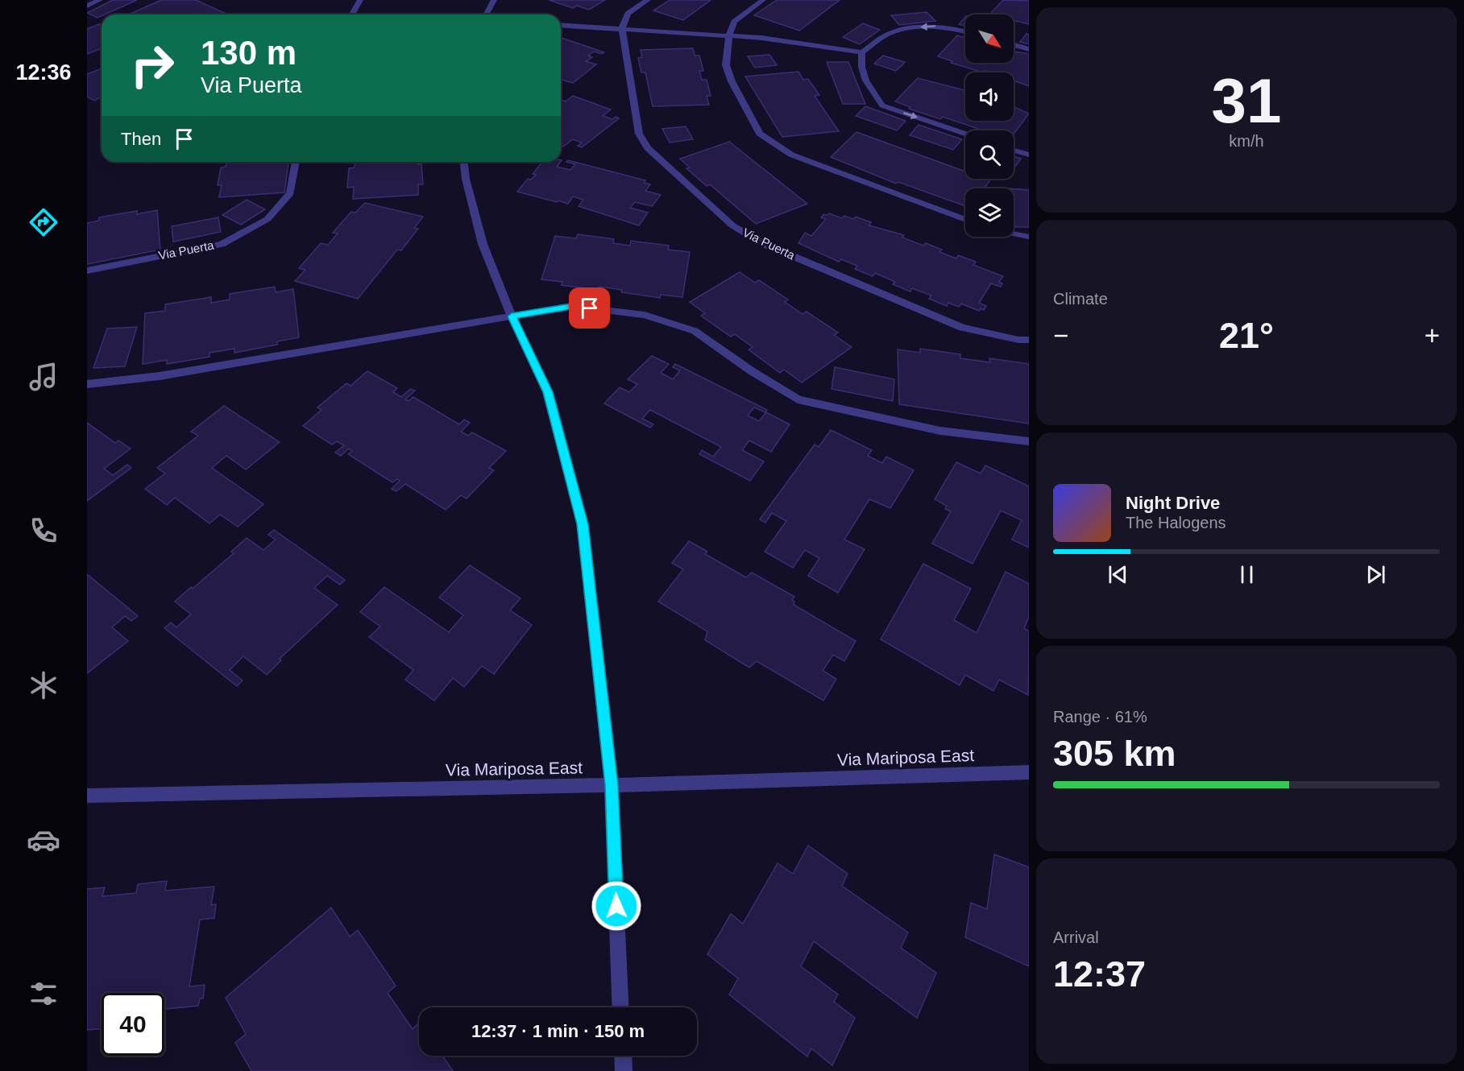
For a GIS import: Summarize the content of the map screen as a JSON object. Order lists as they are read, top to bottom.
{
  "streets": {
    "street": ["Via Puerta", "Via Mariposa East"]
  },
  "north": "bottom right",
  "page": {
    "tabs": "12:36",
    "tile": [
      ["31", "km/h"],
      "Climate",
      ["Range · 61%", "305 km"],
      ["Arrival", "12:37"]
    ],
    "turn": ["130 m", "Via Puerta"],
    "then": "Then",
    "heat": ["−", "21°", "+"],
    "song": ["Night Drive", "The Halogens"],
    "limit": "40",
    "trip": "12:37 · 1 min · 150 m"
  }
}
